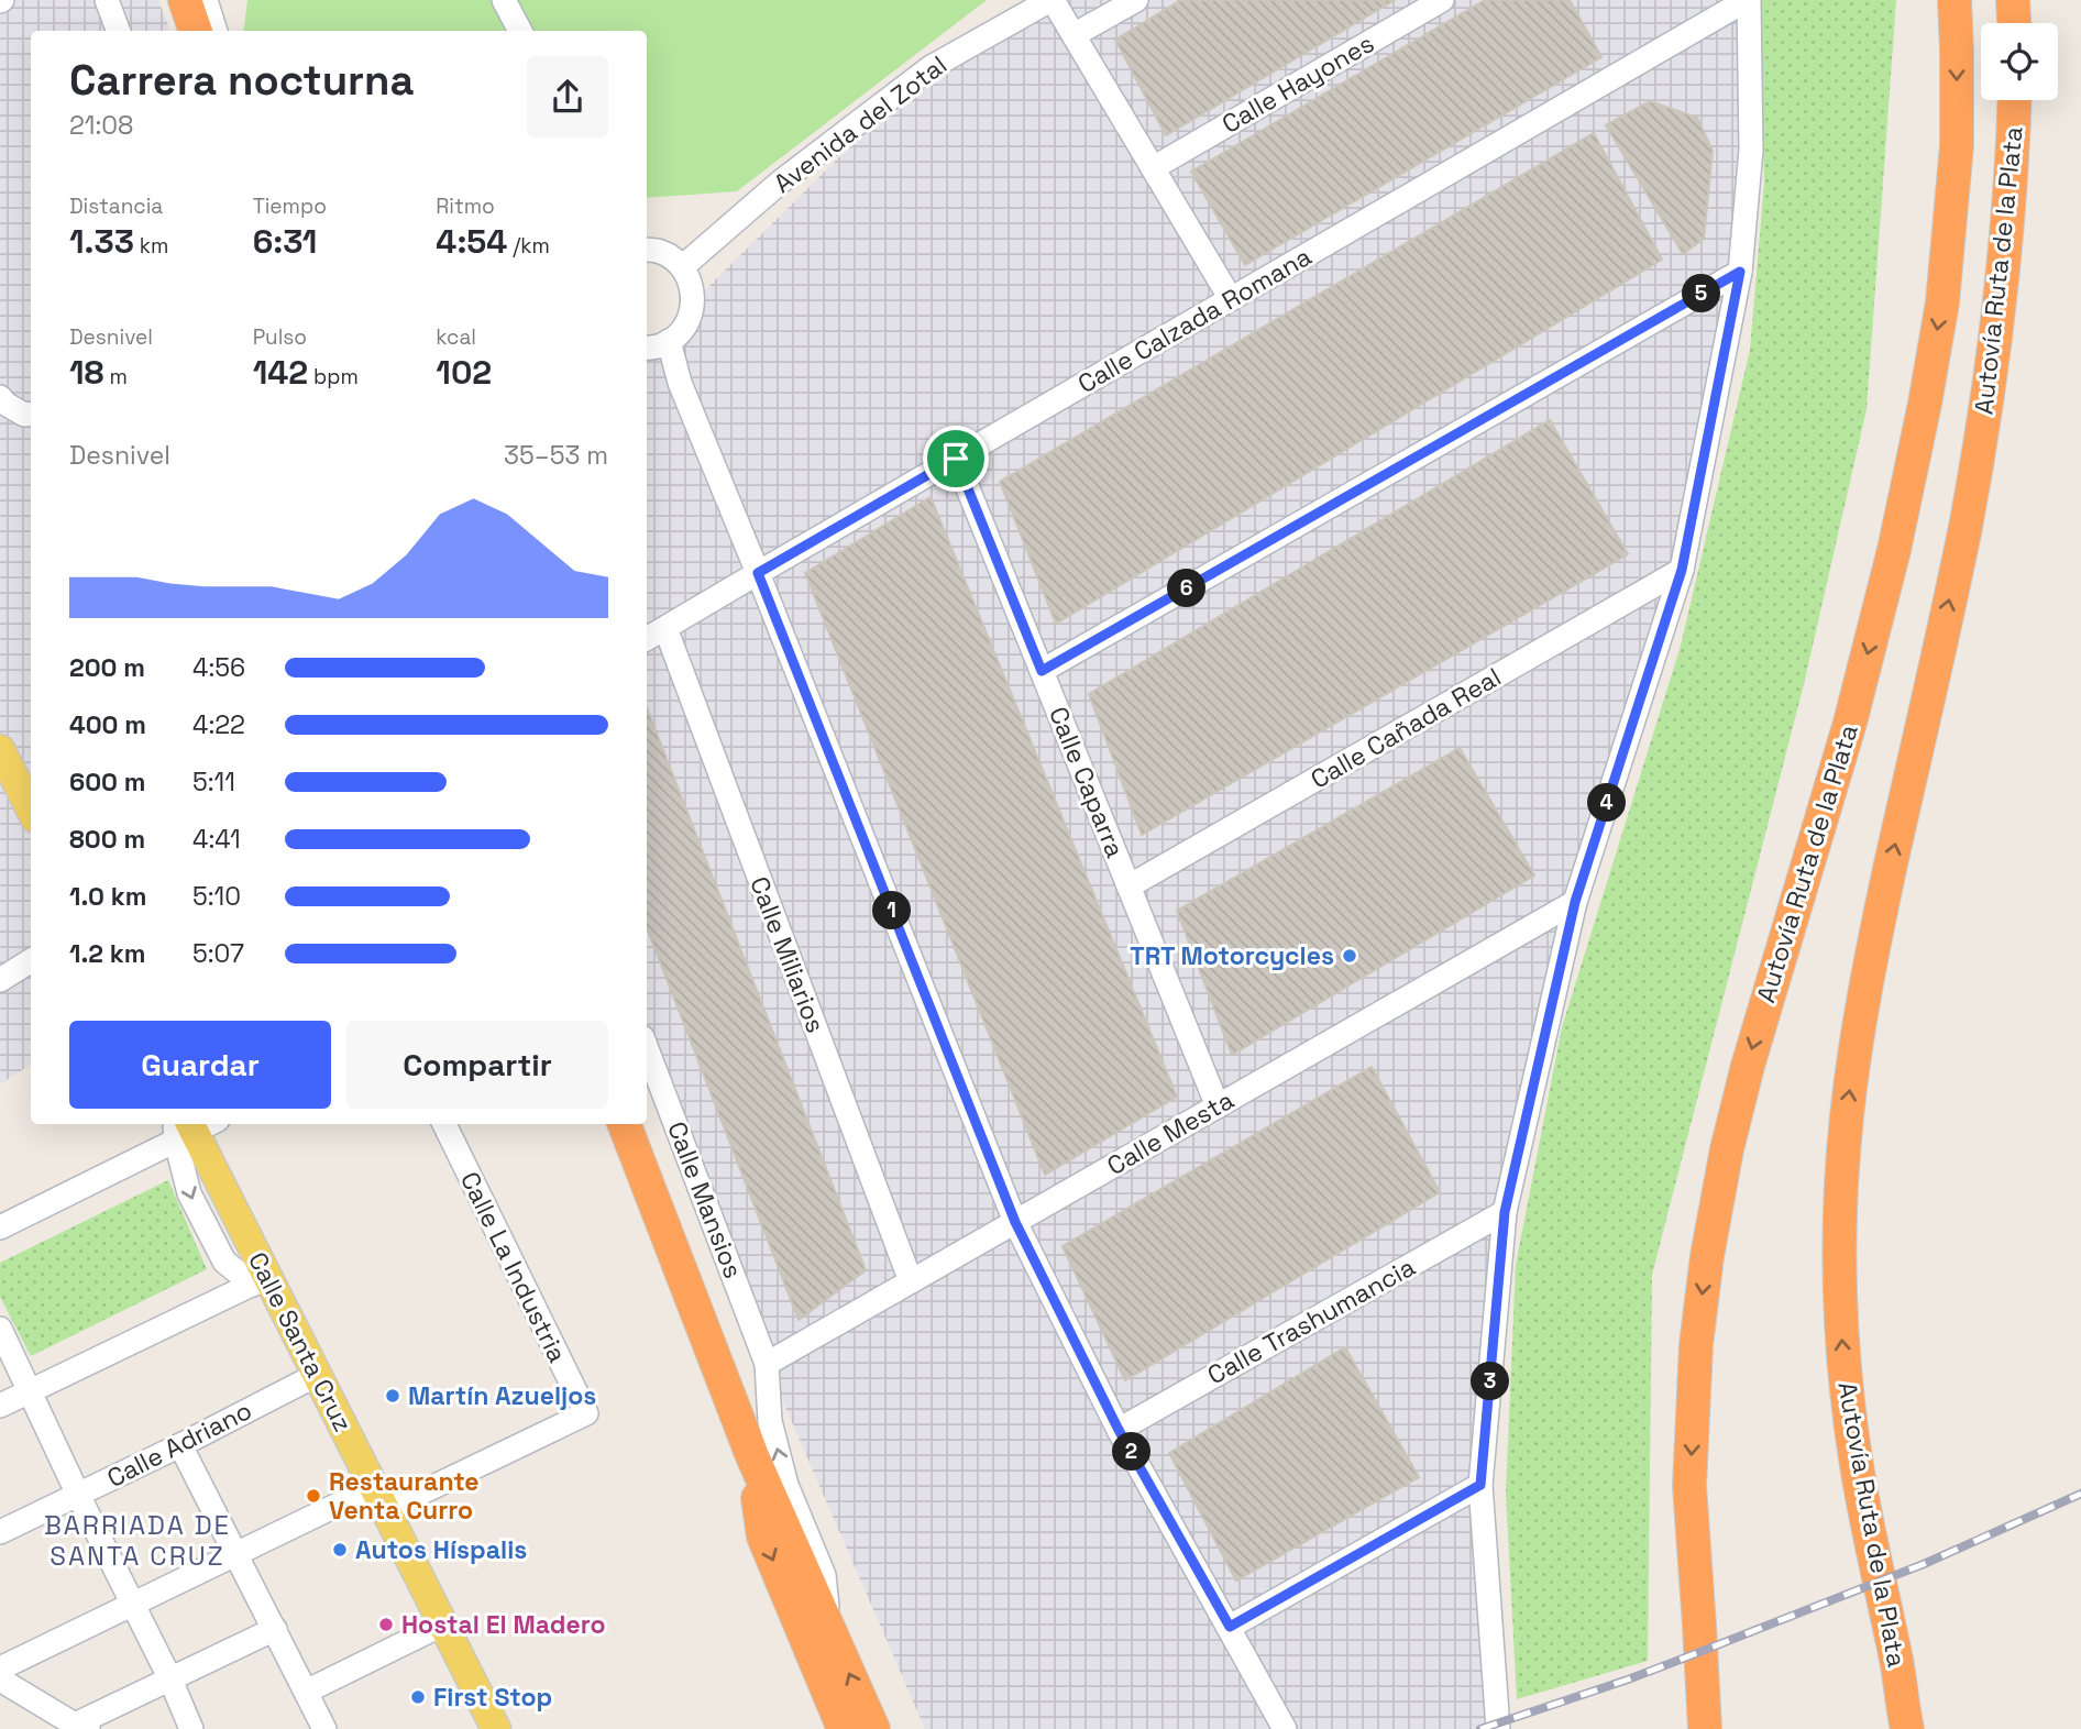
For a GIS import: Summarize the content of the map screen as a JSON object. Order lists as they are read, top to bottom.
{
  "streets": {
    "highway": ["Autovía Ruta de la Plata"],
    "main road": ["Calle Santa Cruz"],
    "street": [
      "Calle Hayones",
      "Avenida del Zotal",
      "Calle Calzada Romana",
      "Calle Cañada Real",
      "Calle Caparra",
      "Calle Miliarios",
      "Calle Mesta",
      "Calle Mansios",
      "Calle La Industria",
      "Calle Trashumancia",
      "Calle Adriano"
    ]
  },
  "crossings": [
    ["Calle Calzada Romana", "Calle Caparra"],
    ["Calle Calzada Romana", "Calle Miliarios"],
    ["Calle Cañada Real", "Calle Caparra"],
    ["Calle Caparra", "Calle Mesta"],
    ["Calle Miliarios", "Calle Mesta"],
    ["Calle Mesta", "Calle Mansios"],
    ["Calle La Industria", "Calle Santa Cruz"],
    ["Calle Santa Cruz", "Calle Adriano"]
  ],
  "one_way": ["Calle Mansios"],
  "districts": ["BARRIADA DE SANTA CRUZ"],
  "places": [
    "TRT Motorcycles",
    "Martín Azueljos",
    "Restaurante Venta Curro",
    "Autos Híspalis",
    "Hostal El Madero",
    "First Stop"
  ],
  "page": {
    "heading": ["Carrera nocturna", "21:08"],
    "stats": [
      ["Distancia", "1.33 km"],
      ["Tiempo", "6:31"],
      ["Ritmo", "4:54 /km"],
      ["Desnivel", "18 m"],
      ["Pulso", "142 bpm"],
      ["kcal", "102"]
    ],
    "pins": [
      "5",
      "6",
      "4",
      "1",
      "3",
      "2"
    ],
    "chart": ["Desnivel", "35–53 m"],
    "list": [
      {
        "name": "200 m",
        "note": "4:56"
      },
      {
        "name": "400 m",
        "note": "4:22"
      },
      {
        "name": "600 m",
        "note": "5:11"
      },
      {
        "name": "800 m",
        "note": "4:41"
      },
      {
        "name": "1.0 km",
        "note": "5:10"
      },
      {
        "name": "1.2 km",
        "note": "5:07"
      }
    ],
    "buttons": ["Guardar", "Compartir"]
  }
}
